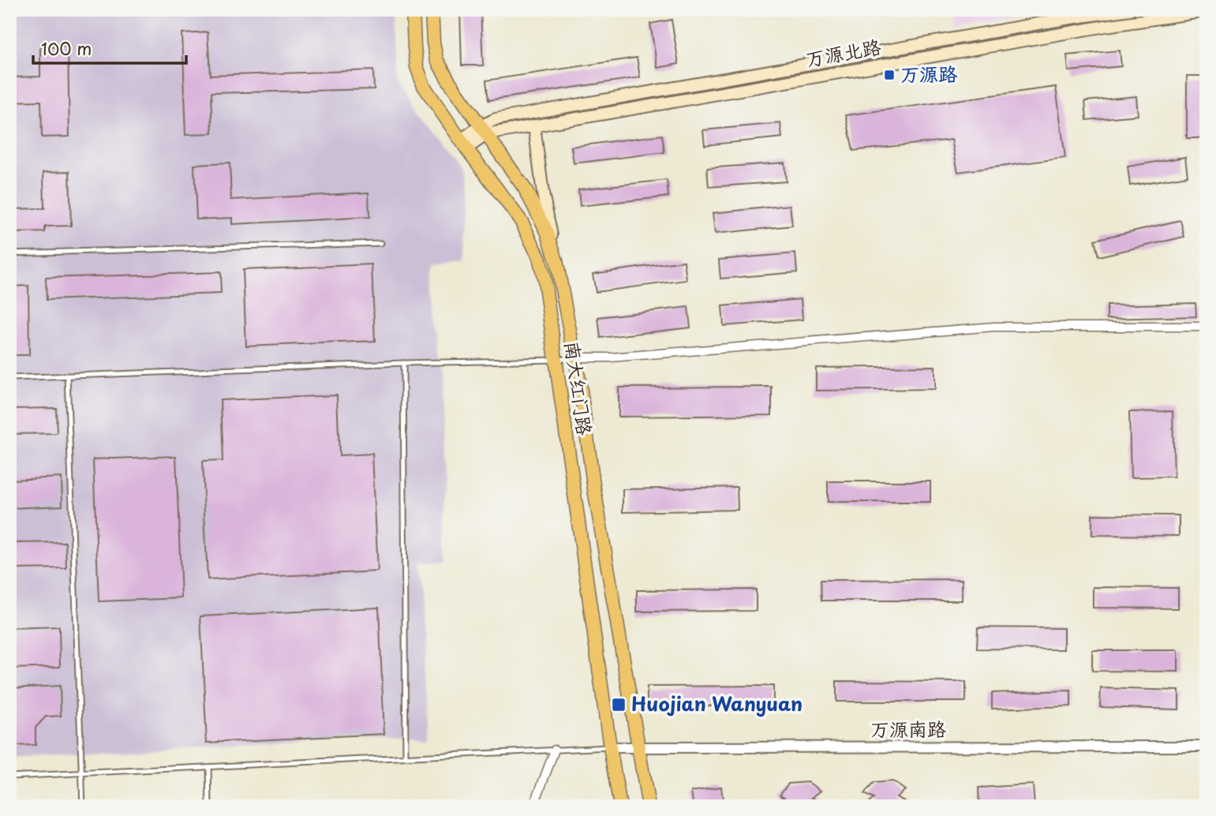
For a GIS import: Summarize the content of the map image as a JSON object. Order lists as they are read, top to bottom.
{
  "streets": {
    "highway": ["南大红门路"],
    "main road": ["万源北路"],
    "street": ["万源南路"]
  },
  "crossings": [
    ["万源北路", "南大红门路"],
    ["南大红门路", "万源南路"]
  ],
  "places": {
    "transit": ["万源路", "Huojian Wanyuan"]
  },
  "scale_bar": "100 m"
}
